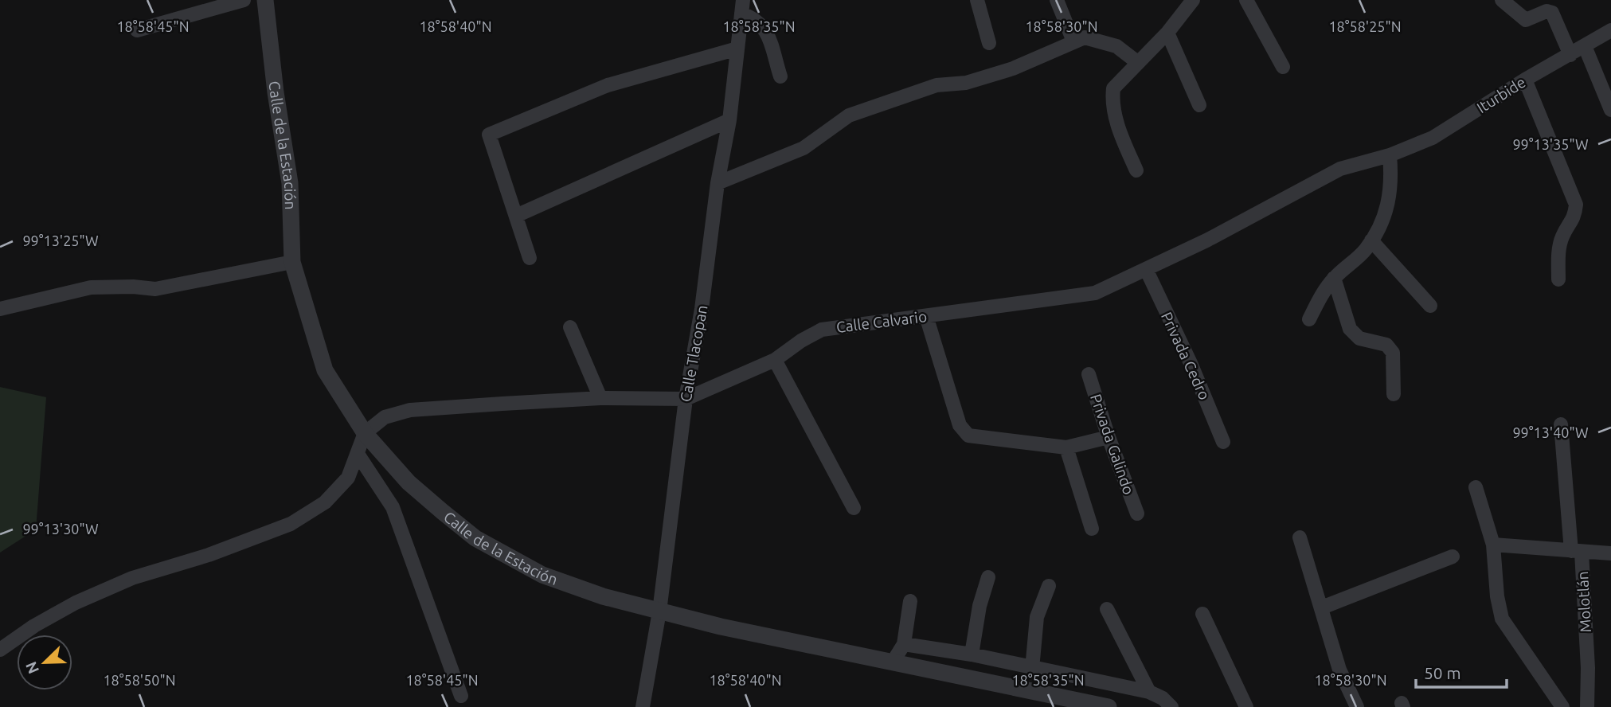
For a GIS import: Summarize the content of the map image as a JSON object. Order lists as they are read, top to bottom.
{
  "streets": {
    "street": [
      "Iturbide",
      "Calle de la Estación",
      "Calle Calvario",
      "Calle Tlacopan",
      "Privada Cedro",
      "Privada Galindo",
      "Molotlán"
    ]
  },
  "crossings": [
    ["Iturbide", "Calle Calvario"],
    ["Calle de la Estación", "Calle Calvario"],
    ["Calle de la Estación", "Calle Tlacopan"],
    ["Calle Calvario", "Calle Tlacopan"],
    ["Calle Calvario", "Privada Cedro"]
  ],
  "scale_bar": "50 m",
  "north": "bottom left",
  "coordinates": [
    "18°58'45\"N",
    "18°58'40\"N",
    "18°58'35\"N",
    "18°58'30\"N",
    "18°58'25\"N",
    "99°13'35\"W",
    "99°13'25\"W",
    "99°13'40\"W",
    "99°13'30\"W",
    "18°58'50\"N"
  ]
}
